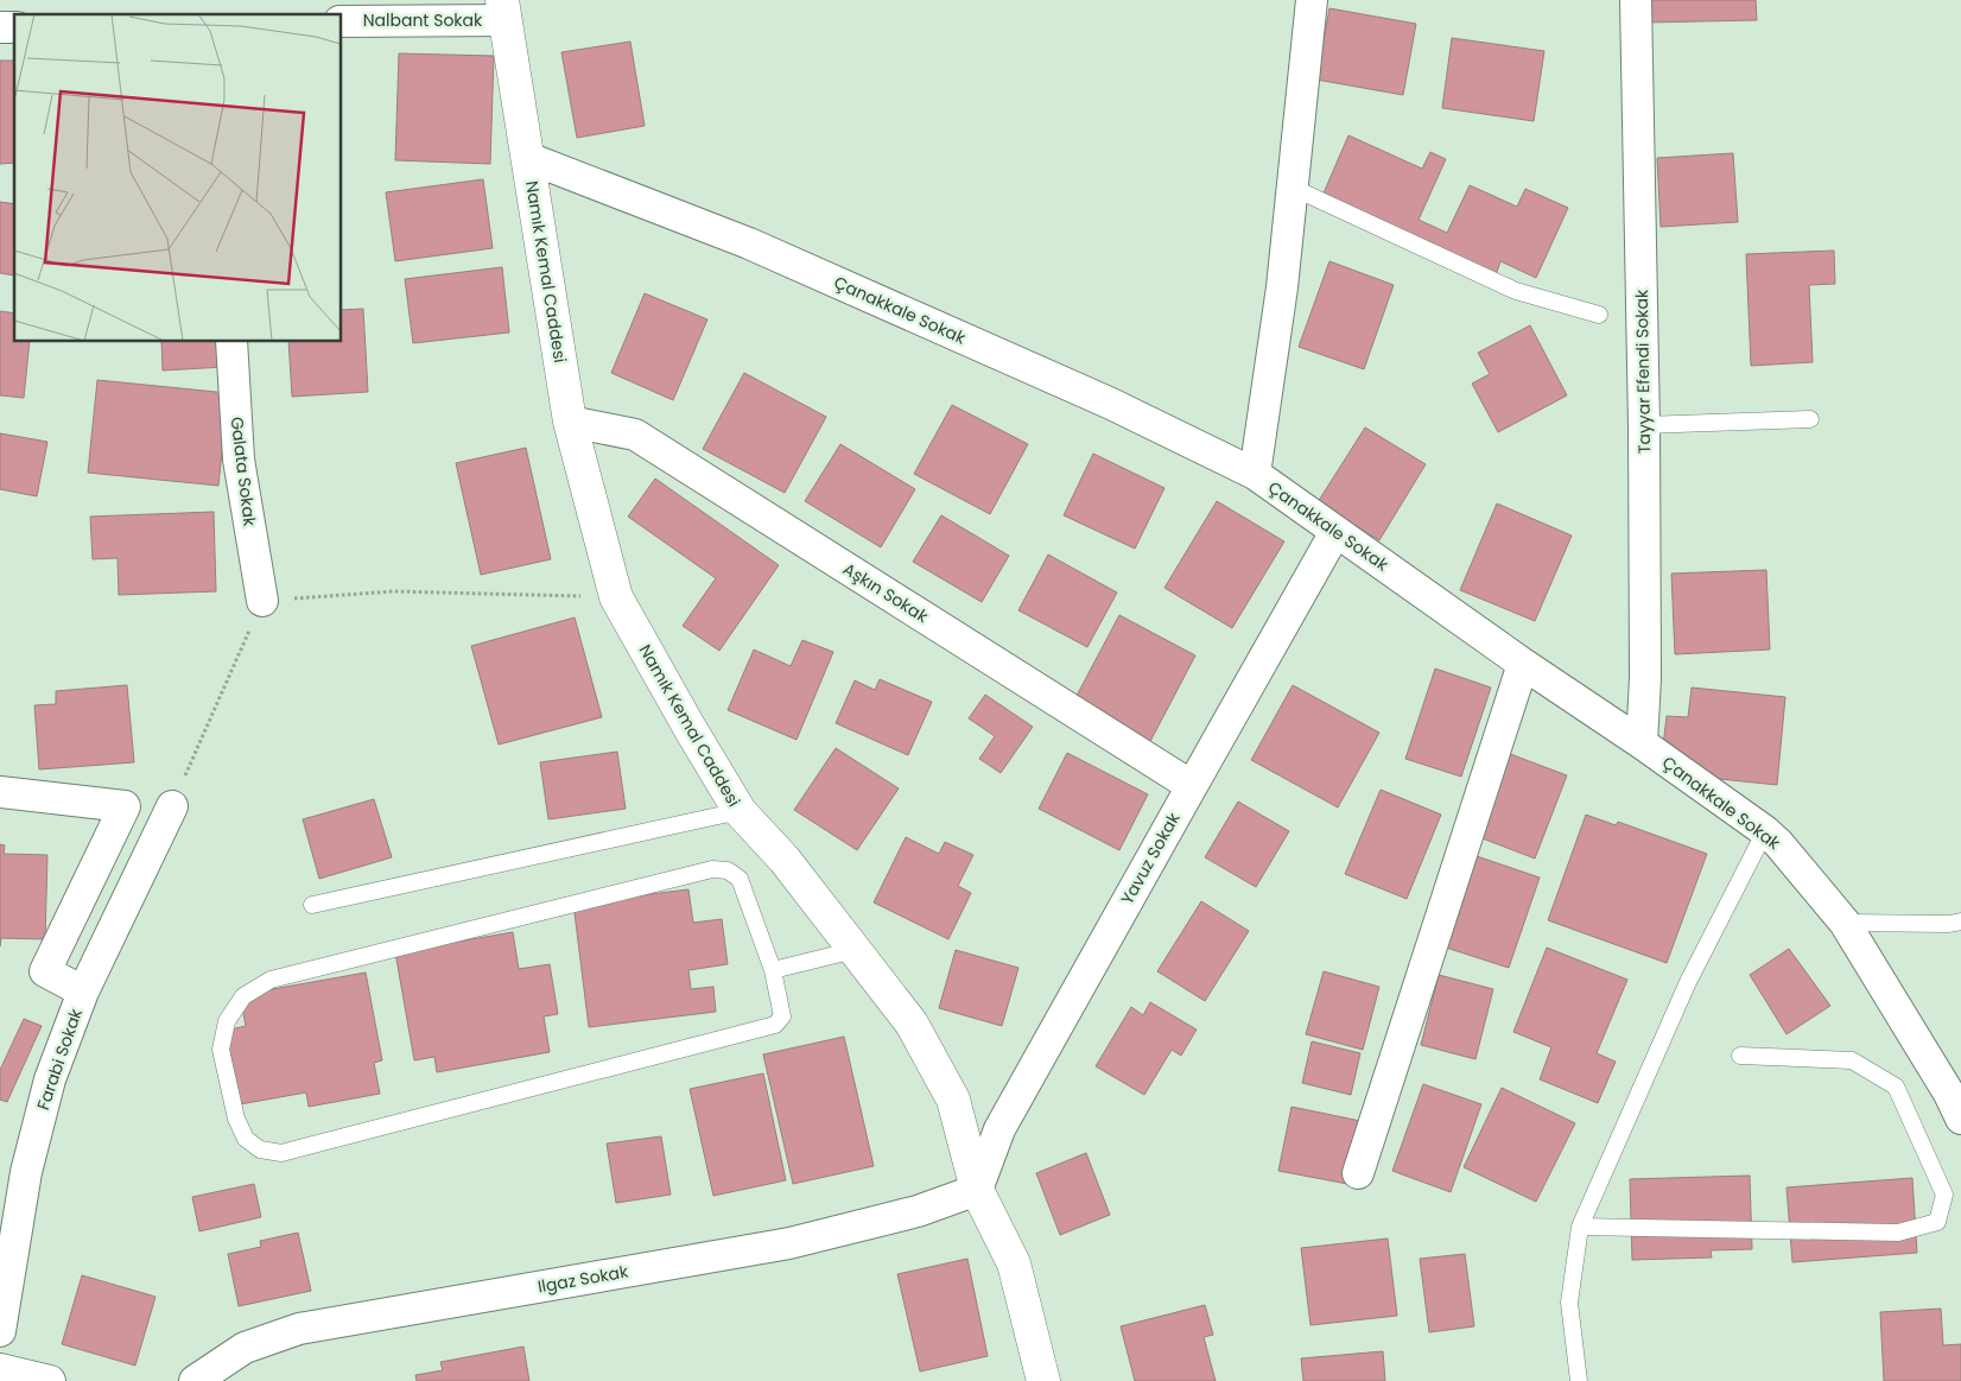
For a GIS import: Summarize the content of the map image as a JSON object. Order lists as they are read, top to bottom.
{
  "streets": {
    "street": [
      "Nalbant Sokak",
      "Namık Kemal Caddesi",
      "Çanakkale Sokak",
      "Tayyar Efendi Sokak",
      "Galata Sokak",
      "Aşkın Sokak",
      "Yavuz Sokak",
      "Farabi Sokak",
      "Ilgaz Sokak"
    ]
  },
  "crossings": [
    ["Nalbant Sokak", "Namık Kemal Caddesi"],
    ["Namık Kemal Caddesi", "Çanakkale Sokak"],
    ["Namık Kemal Caddesi", "Aşkın Sokak"],
    ["Namık Kemal Caddesi", "Yavuz Sokak"],
    ["Namık Kemal Caddesi", "Ilgaz Sokak"],
    ["Çanakkale Sokak", "Tayyar Efendi Sokak"],
    ["Çanakkale Sokak", "Yavuz Sokak"],
    ["Aşkın Sokak", "Yavuz Sokak"],
    ["Yavuz Sokak", "Ilgaz Sokak"]
  ]
}
